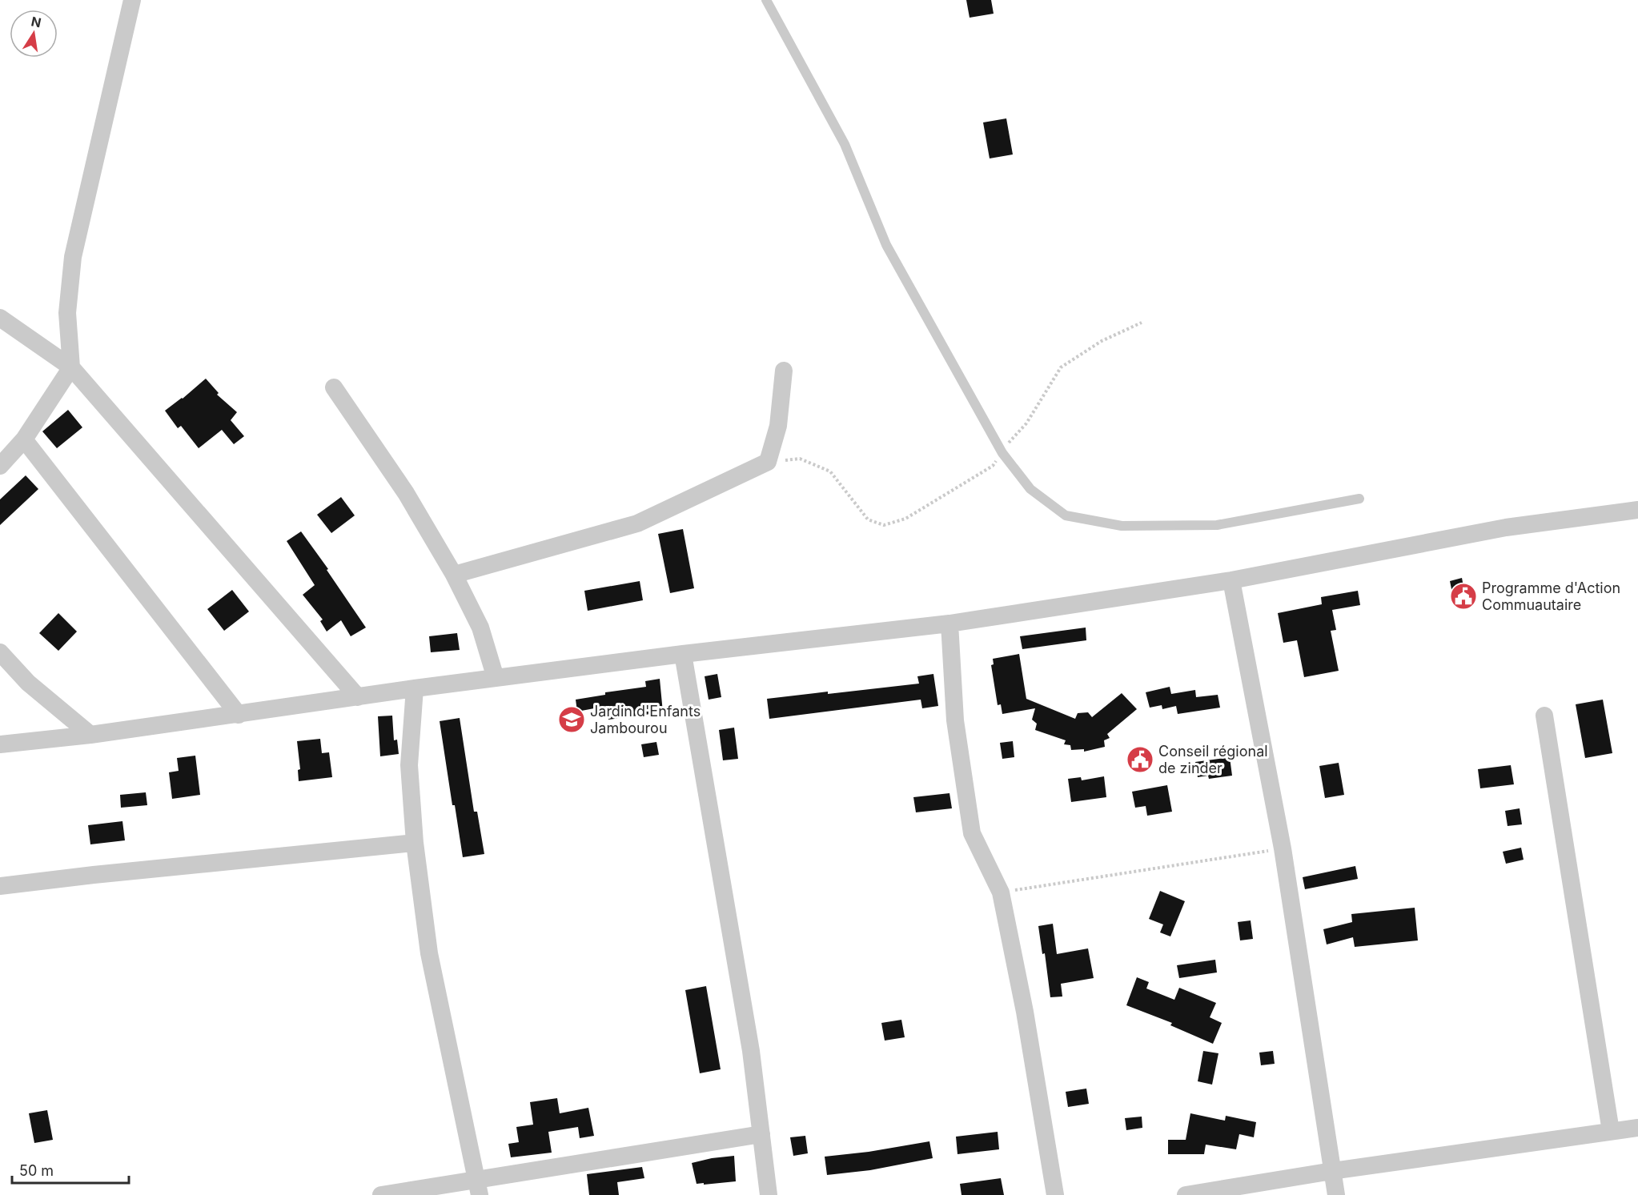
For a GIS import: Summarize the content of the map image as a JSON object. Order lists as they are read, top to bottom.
{
  "places": {
    "public building": ["Programme d'Action Commuautaire", "Conseil régional de zinder"],
    "school or university": ["Jardin d'Enfants Jambourou"]
  },
  "scale_bar": "50 m",
  "north": "top"
}
